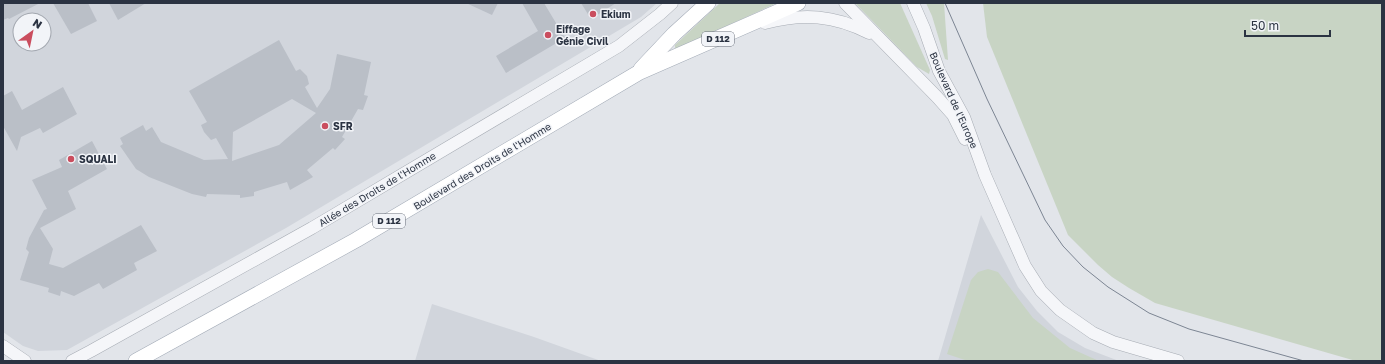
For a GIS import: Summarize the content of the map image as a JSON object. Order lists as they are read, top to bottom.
{
  "streets": {
    "main road": ["D 112", "Boulevard des Droits de l'Homme"],
    "street": ["Boulevard de l'Europe", "Allée des Droits de l'Homme"]
  },
  "crossings": [
    ["Boulevard de l'Europe", "Boulevard des Droits de l'Homme"]
  ],
  "places": [
    "Ekium",
    "Eiffage Génie Civil",
    "SFR",
    "SQUALI"
  ],
  "scale_bar": "50 m",
  "north": "top right"
}
